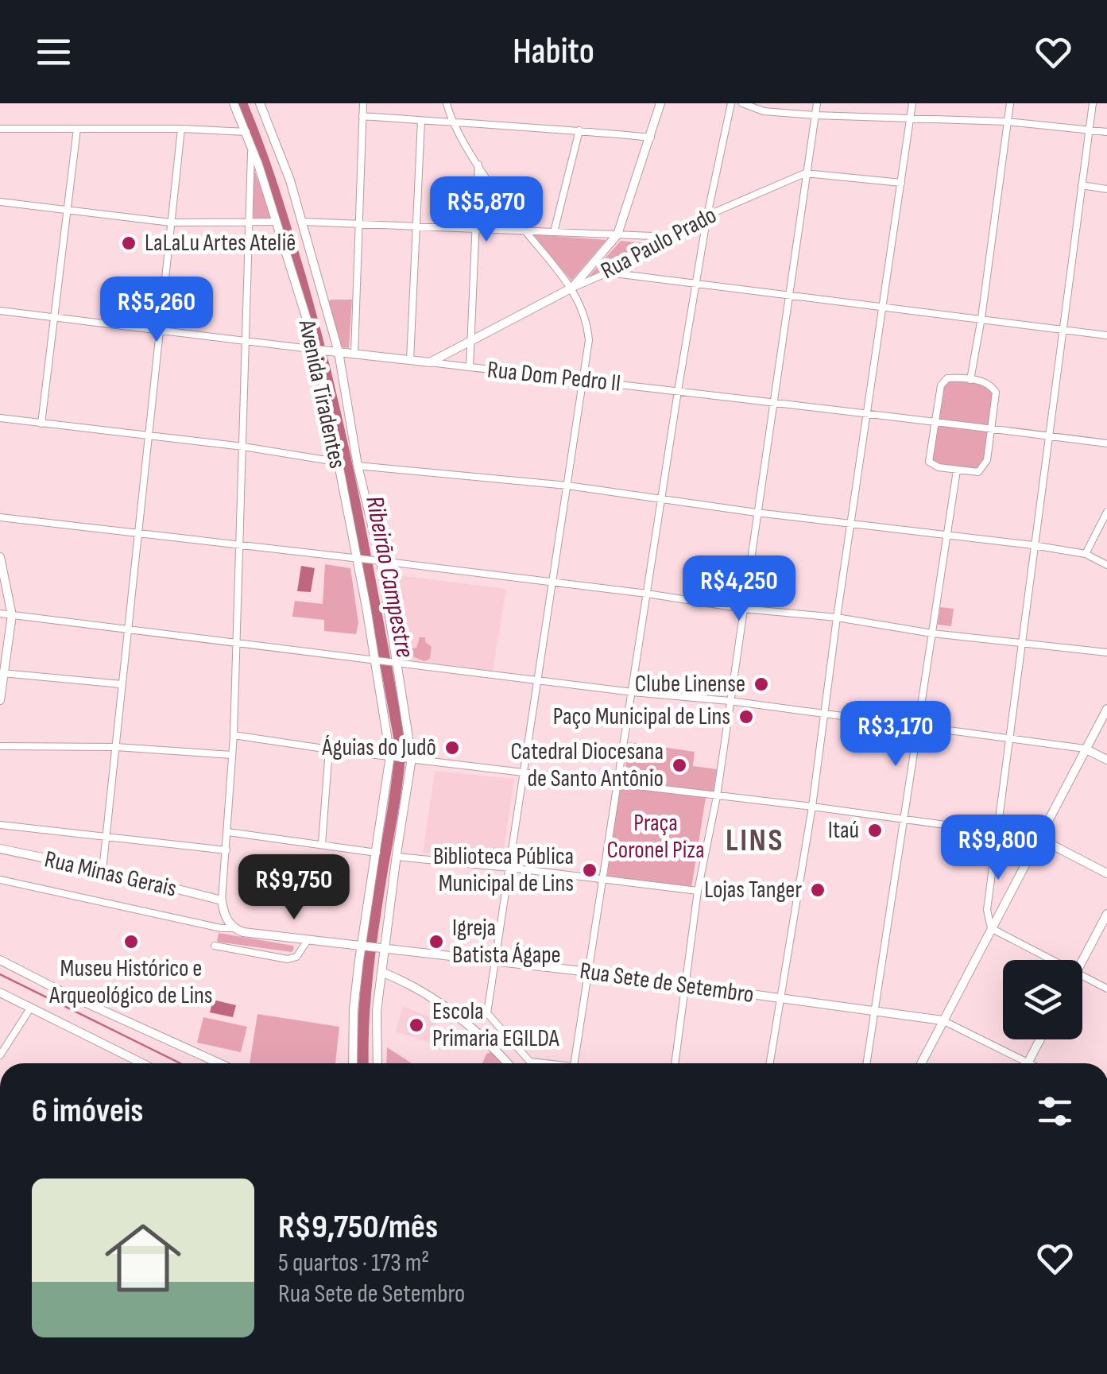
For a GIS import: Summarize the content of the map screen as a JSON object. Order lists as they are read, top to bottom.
{
  "streets": {
    "main road": [
      "Rua Paulo Prado",
      "Rua Dom Pedro II",
      "Avenida Tiradentes",
      "Rua Minas Gerais",
      "Rua Sete de Setembro"
    ]
  },
  "crossings": [
    ["Rua Paulo Prado", "Rua Dom Pedro II"],
    ["Rua Dom Pedro II", "Avenida Tiradentes"],
    ["Avenida Tiradentes", "Rua Sete de Setembro"]
  ],
  "districts": ["LINS"],
  "water": ["Ribeirão Campestre"],
  "parks": ["Praça Coronel Piza"],
  "places": [
    "LaLaLu Artes Ateliê",
    "Clube Linense",
    "Paço Municipal de Lins",
    "Águias do Judô",
    "Catedral Diocesana de Santo Antônio",
    "Itaú",
    "Biblioteca Pública Municipal de Lins",
    "Lojas Tanger",
    "Museu Histórico e Arqueológico de Lins",
    "Igreja Batista Ágape",
    "Escola Primaria EGILDA"
  ],
  "page": {
    "header": "Habito",
    "price": [
      "R$5,870",
      "R$5,260",
      "R$4,250",
      "R$3,170",
      "R$9,800",
      "R$9,750"
    ],
    "heading": "6 imóveis",
    "list": [
      {
        "name": "R$9,750/mês",
        "note": "5 quartos · 173 m² · Rua Sete de Setembro"
      }
    ]
  }
}
